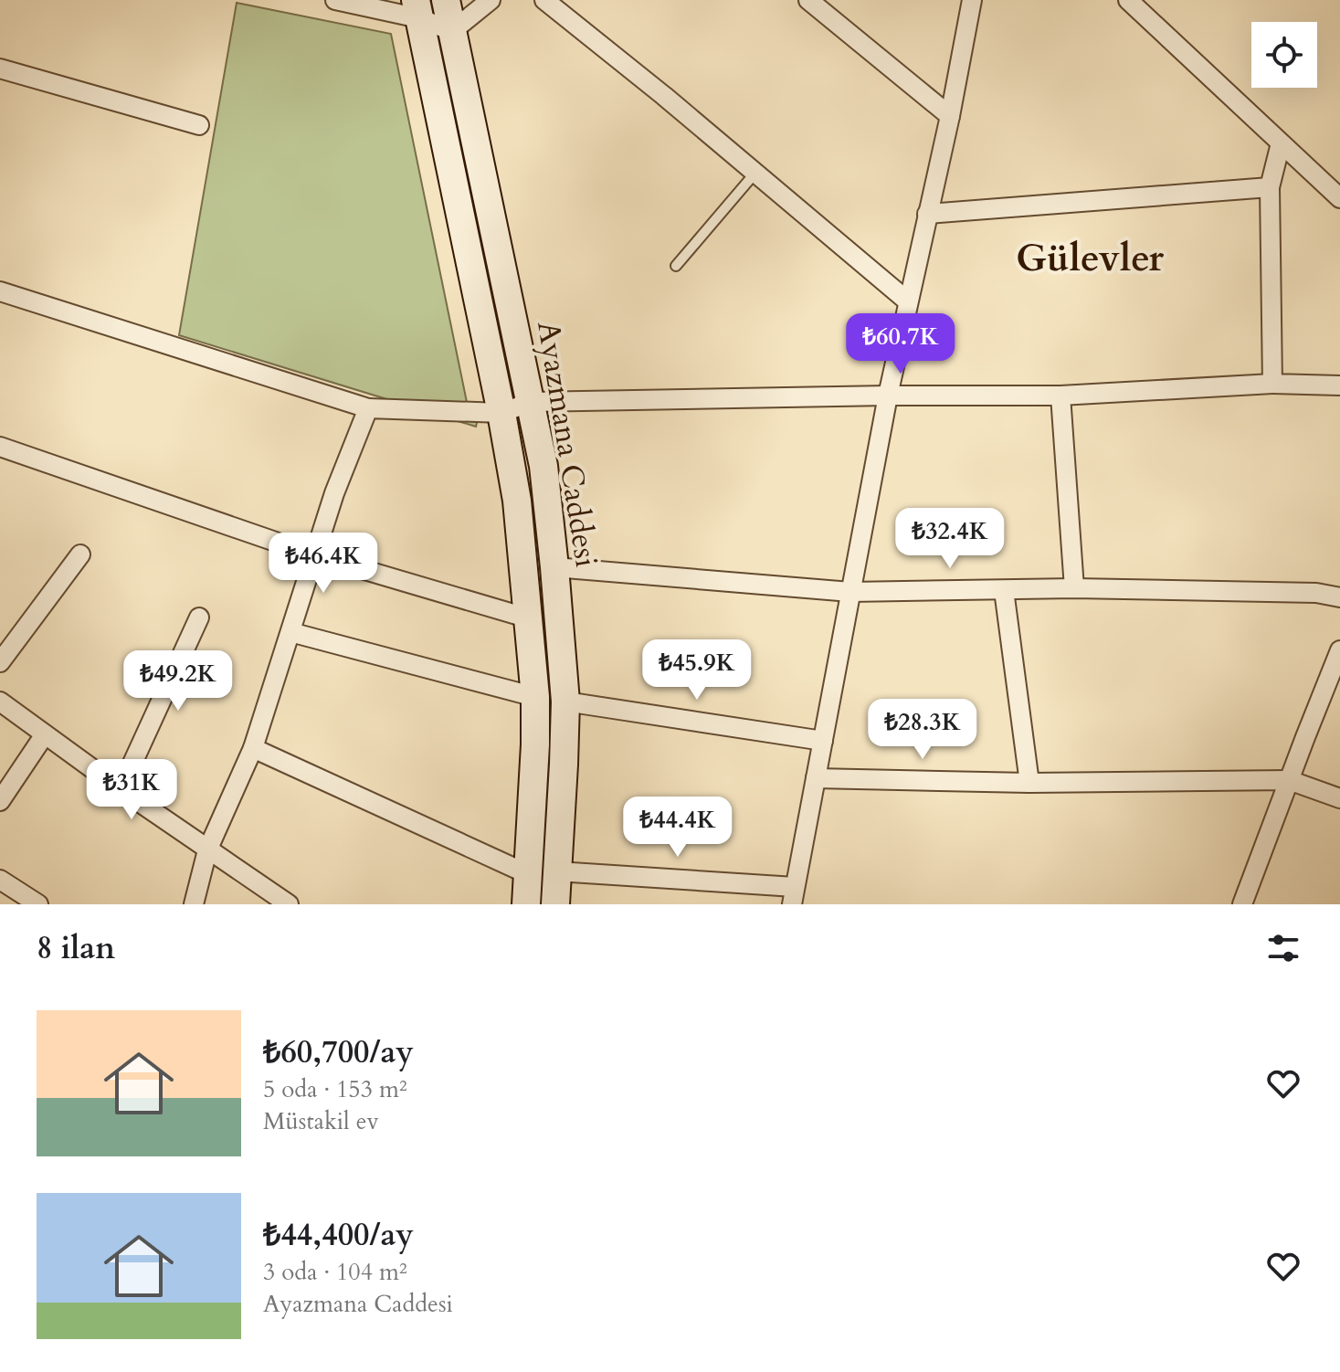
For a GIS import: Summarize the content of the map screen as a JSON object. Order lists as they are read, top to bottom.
{
  "streets": {
    "main road": ["Ayazmana Caddesi"]
  },
  "districts": ["Gülevler"],
  "page": {
    "price": [
      "₺60.7K",
      "₺32.4K",
      "₺46.4K",
      "₺45.9K",
      "₺49.2K",
      "₺28.3K",
      "₺31K",
      "₺44.4K"
    ],
    "heading": "8 ilan",
    "list": [
      {
        "name": "₺60,700/ay",
        "note": "5 oda · 153 m² · Müstakil ev"
      },
      {
        "name": "₺44,400/ay",
        "note": "3 oda · 104 m² · Ayazmana Caddesi"
      }
    ]
  }
}
